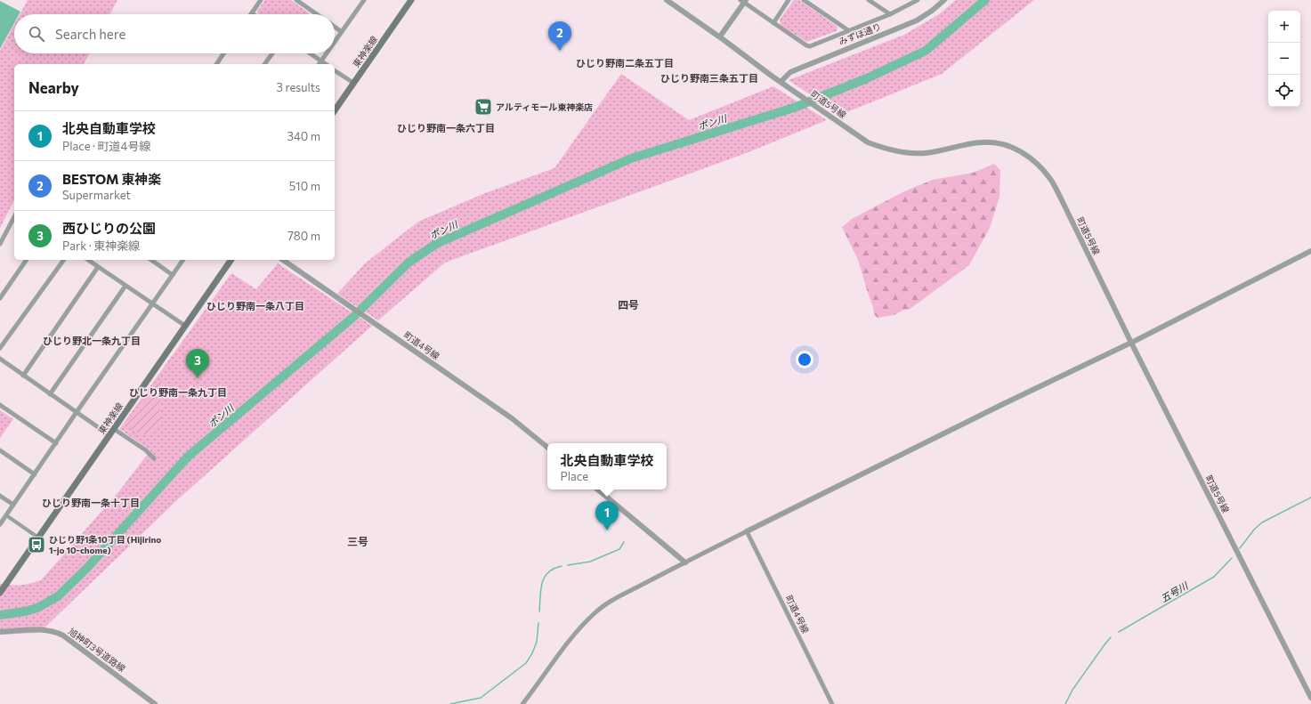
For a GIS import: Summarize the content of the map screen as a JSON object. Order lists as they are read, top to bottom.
{
  "streets": {
    "main road": ["東神楽線"],
    "street": [
      "みずほ通り",
      "町道5号線",
      "町道4号線",
      "旭神町3号道路線"
    ]
  },
  "crossings": [
    ["みずほ通り", "町道5号線"]
  ],
  "districts": [
    "ひじり野南二条五丁目",
    "ひじり野南三条五丁目",
    "ひじり野南一条六丁目",
    "四号",
    "ひじり野南一条八丁目",
    "ひじり野北一条九丁目",
    "ひじり野南一条九丁目",
    "ひじり野南一条十丁目",
    "三号"
  ],
  "water": ["ポン川", "五号川"],
  "places": {
    "supermarket": ["アルティモール東神楽店"],
    "bus stop": ["ひじり野1条10丁目 (Hijirino 1-jo 10-chome)"]
  },
  "page": {
    "map_buttons": ["+", "−"],
    "search": "Search here",
    "pins": ["2", "3", "1"],
    "heading": ["Nearby", "3 results"],
    "list": [
      {
        "mark": "1",
        "name": "北央自動車学校",
        "note": "Place · 町道4号線",
        "value": "340 m"
      },
      {
        "mark": "2",
        "name": "BESTOM 東神楽",
        "note": "Supermarket",
        "value": "510 m"
      },
      {
        "mark": "3",
        "name": "西ひじりの公園",
        "note": "Park · 東神楽線",
        "value": "780 m"
      }
    ],
    "popup": ["北央自動車学校", "Place"]
  }
}
